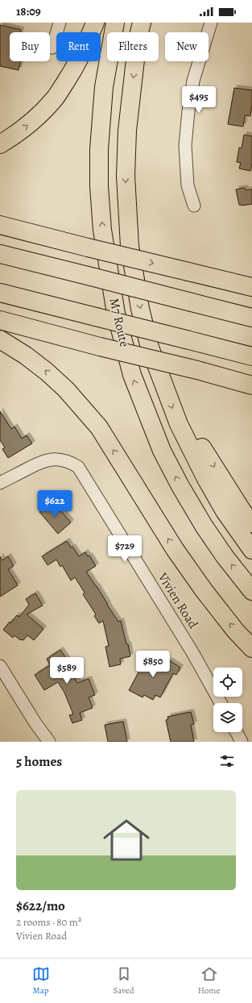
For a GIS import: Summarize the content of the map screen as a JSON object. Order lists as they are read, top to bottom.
{
  "streets": {
    "highway": ["M7 Route"],
    "street": ["Vivien Road"]
  },
  "page": {
    "status": "18:09",
    "chip": [
      "Buy",
      "Rent",
      "Filters",
      "New"
    ],
    "price": [
      "$495",
      "$622",
      "$729",
      "$850",
      "$589"
    ],
    "heading": "5 homes",
    "list": [
      {
        "name": "$622/mo",
        "note": "2 rooms · 80 m² · Vivien Road"
      }
    ],
    "tabs": ["Map", "Saved", "Home"]
  }
}
